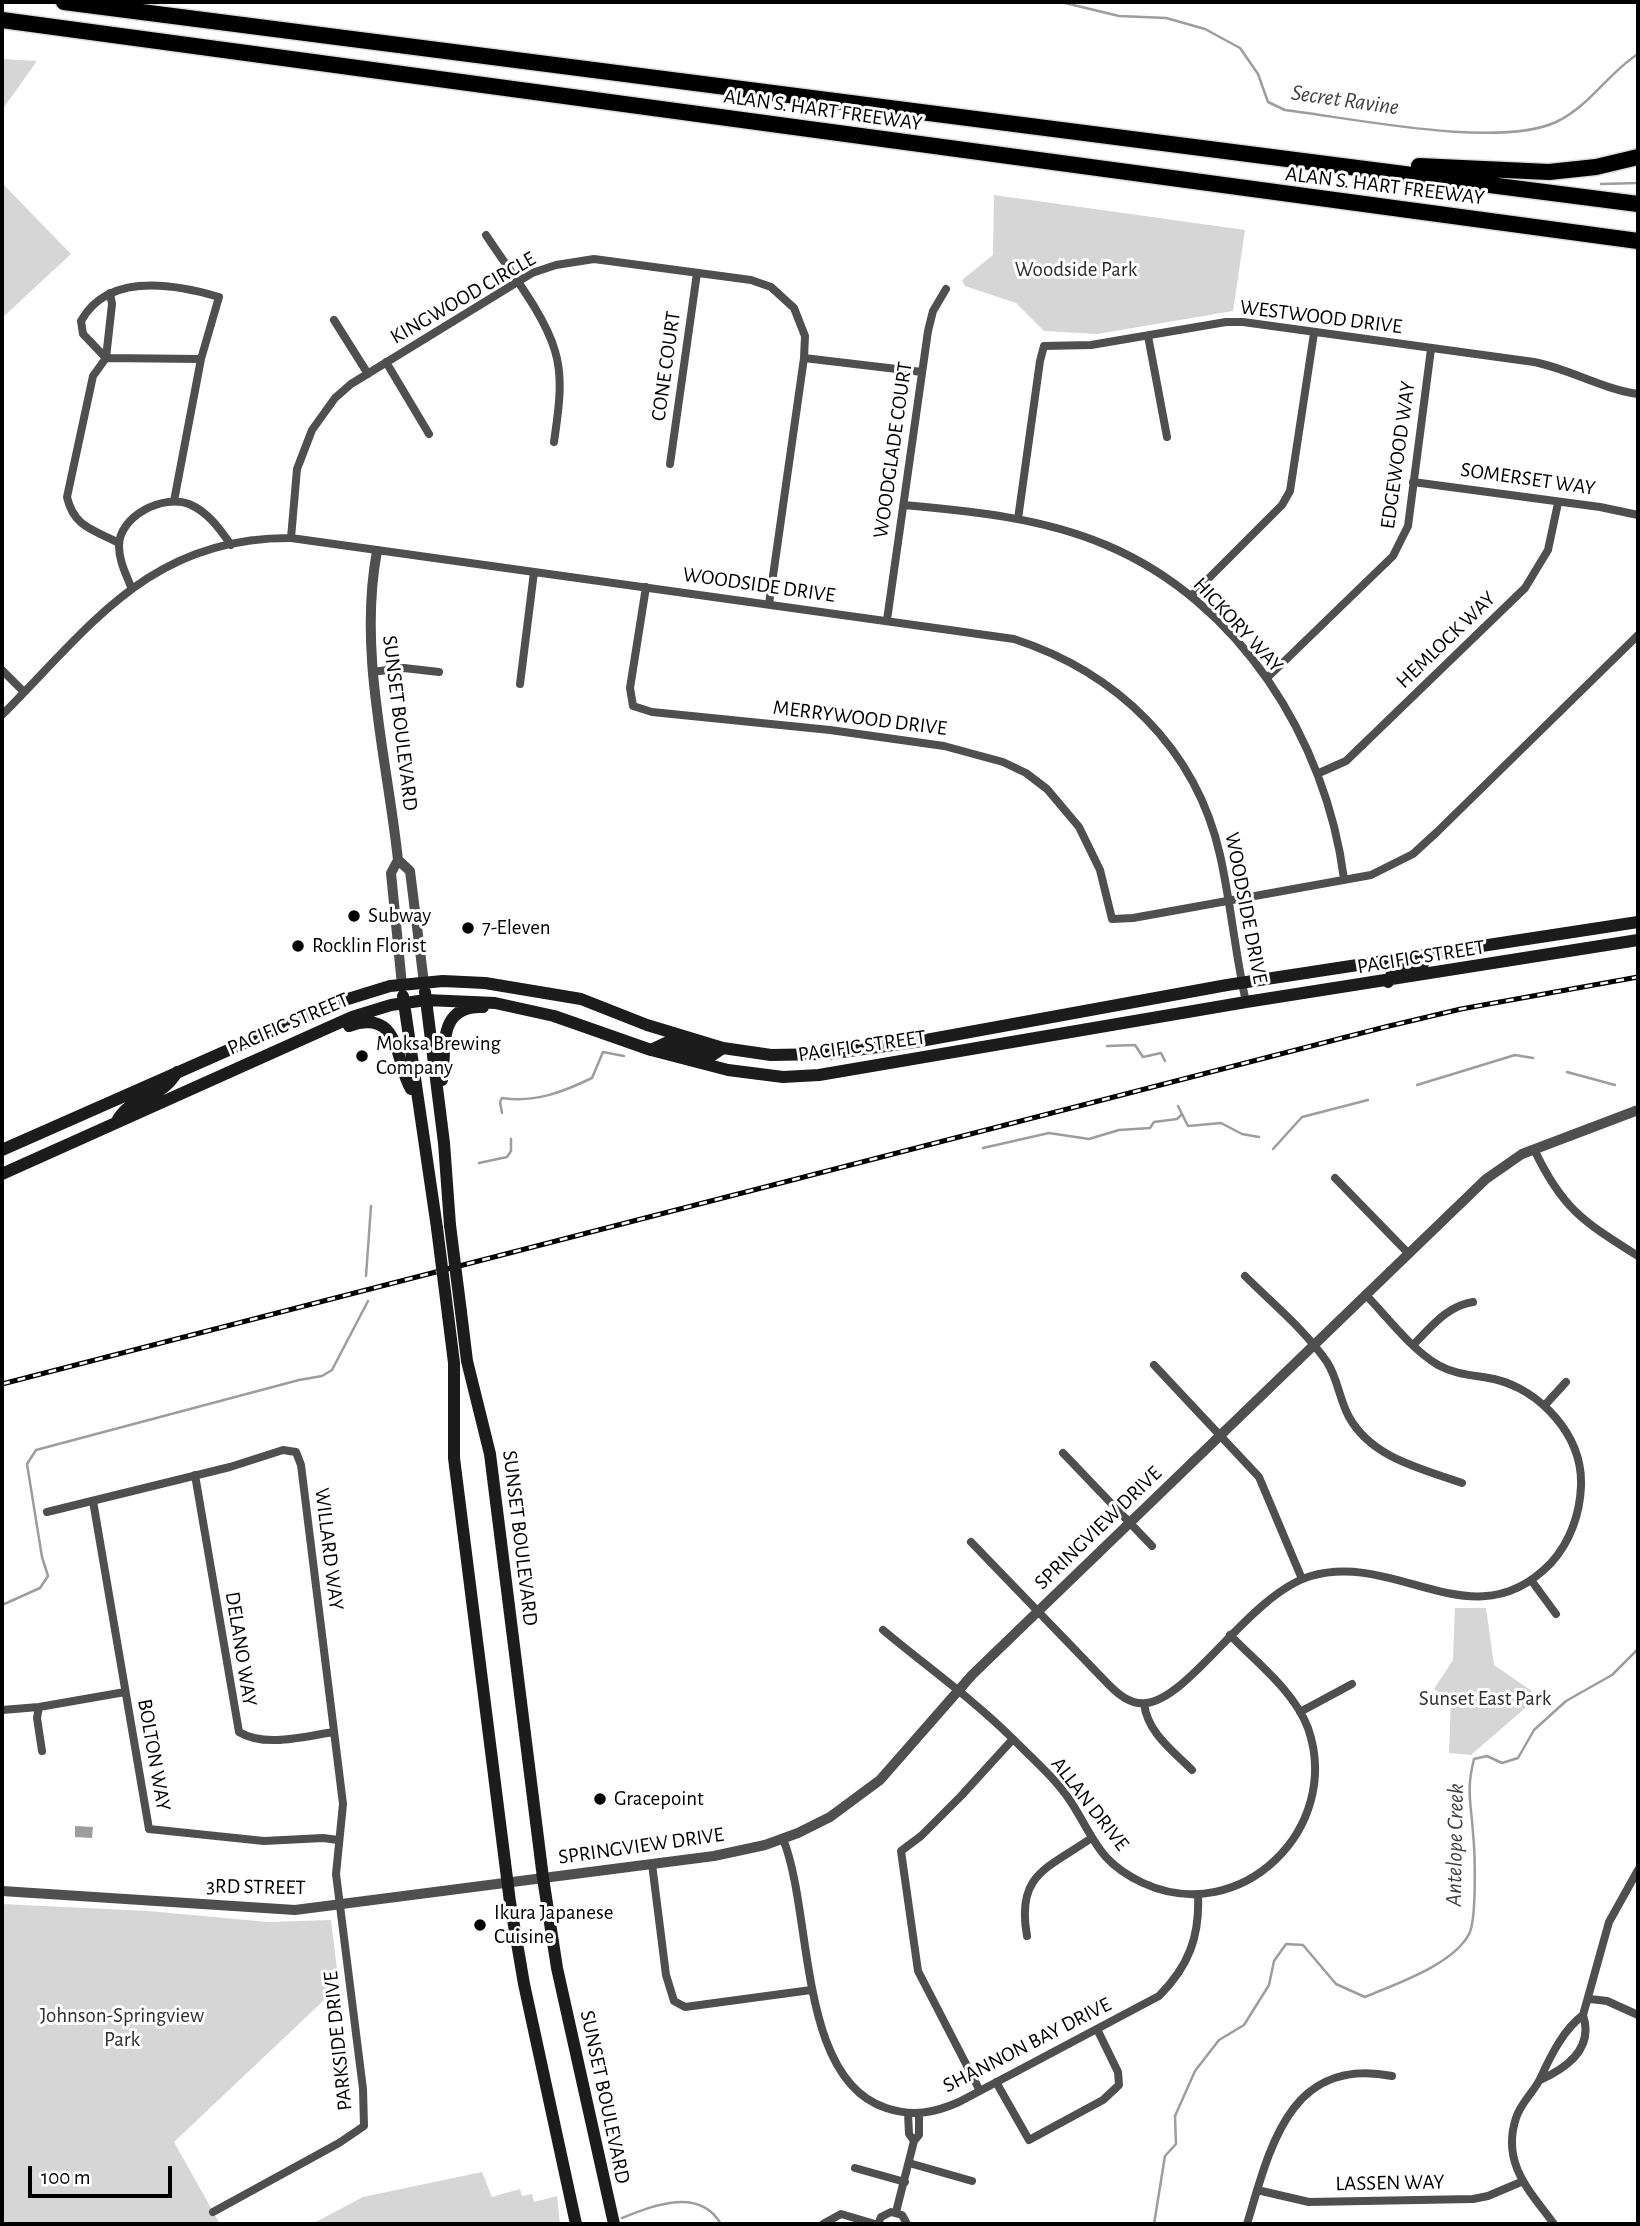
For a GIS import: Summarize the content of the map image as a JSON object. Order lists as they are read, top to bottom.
{
  "streets": {
    "highway": ["ALAN S. HART FREEWAY"],
    "main road": ["SUNSET BOULEVARD", "PACIFIC STREET"],
    "street": [
      "KINGWOOD CIRCLE",
      "WESTWOOD DRIVE",
      "CONE COURT",
      "WOODGLADE COURT",
      "EDGEWOOD WAY",
      "SOMERSET WAY",
      "WOODSIDE DRIVE",
      "HICKORY WAY",
      "HEMLOCK WAY",
      "MERRYWOOD DRIVE",
      "SPRINGVIEW DRIVE",
      "WILLARD WAY",
      "DELANO WAY",
      "BOLTON WAY",
      "ALLAN DRIVE",
      "3RD STREET",
      "PARKSIDE DRIVE",
      "SHANNON BAY DRIVE",
      "LASSEN WAY"
    ]
  },
  "crossings": [
    ["KINGWOOD CIRCLE", "CONE COURT"],
    ["KINGWOOD CIRCLE", "WOODSIDE DRIVE"],
    ["WESTWOOD DRIVE", "EDGEWOOD WAY"],
    ["WESTWOOD DRIVE", "HICKORY WAY"],
    ["WOODGLADE COURT", "WOODSIDE DRIVE"],
    ["WOODGLADE COURT", "HICKORY WAY"],
    ["EDGEWOOD WAY", "SOMERSET WAY"],
    ["EDGEWOOD WAY", "HICKORY WAY"],
    ["SOMERSET WAY", "HEMLOCK WAY"],
    ["WOODSIDE DRIVE", "MERRYWOOD DRIVE"],
    ["WOODSIDE DRIVE", "SUNSET BOULEVARD"],
    ["WOODSIDE DRIVE", "PACIFIC STREET"],
    ["HICKORY WAY", "HEMLOCK WAY"],
    ["SUNSET BOULEVARD", "PACIFIC STREET"],
    ["SUNSET BOULEVARD", "SPRINGVIEW DRIVE"],
    ["SUNSET BOULEVARD", "3RD STREET"],
    ["SPRINGVIEW DRIVE", "ALLAN DRIVE"],
    ["SPRINGVIEW DRIVE", "3RD STREET"],
    ["SPRINGVIEW DRIVE", "SHANNON BAY DRIVE"],
    ["WILLARD WAY", "DELANO WAY"],
    ["WILLARD WAY", "BOLTON WAY"],
    ["WILLARD WAY", "3RD STREET"],
    ["WILLARD WAY", "PARKSIDE DRIVE"],
    ["ALLAN DRIVE", "SHANNON BAY DRIVE"],
    ["3RD STREET", "PARKSIDE DRIVE"]
  ],
  "water": ["Secret Ravine", "Antelope Creek"],
  "parks": ["Woodside Park", "Sunset East Park", "Johnson-Springview Park"],
  "places": [
    "Subway",
    "7-Eleven",
    "Rocklin Florist",
    "Moksa Brewing Company",
    "Gracepoint",
    "Ikura Japanese Cuisine"
  ],
  "scale_bar": "100 m"
}
